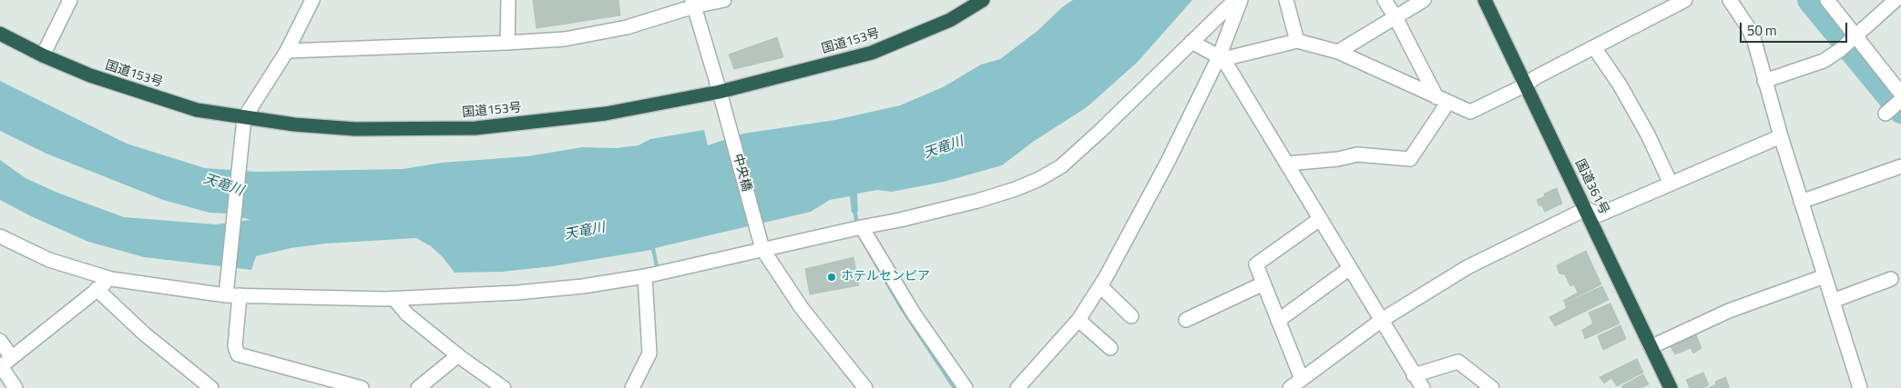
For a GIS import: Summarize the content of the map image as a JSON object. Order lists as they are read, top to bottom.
{
  "streets": {
    "highway": ["国道153号", "国道361号"],
    "street": ["中央橋"]
  },
  "crossings": [
    ["国道153号", "中央橋"]
  ],
  "water": ["天竜川"],
  "places": ["ホテルセンピア"],
  "scale_bar": "50 m"
}
